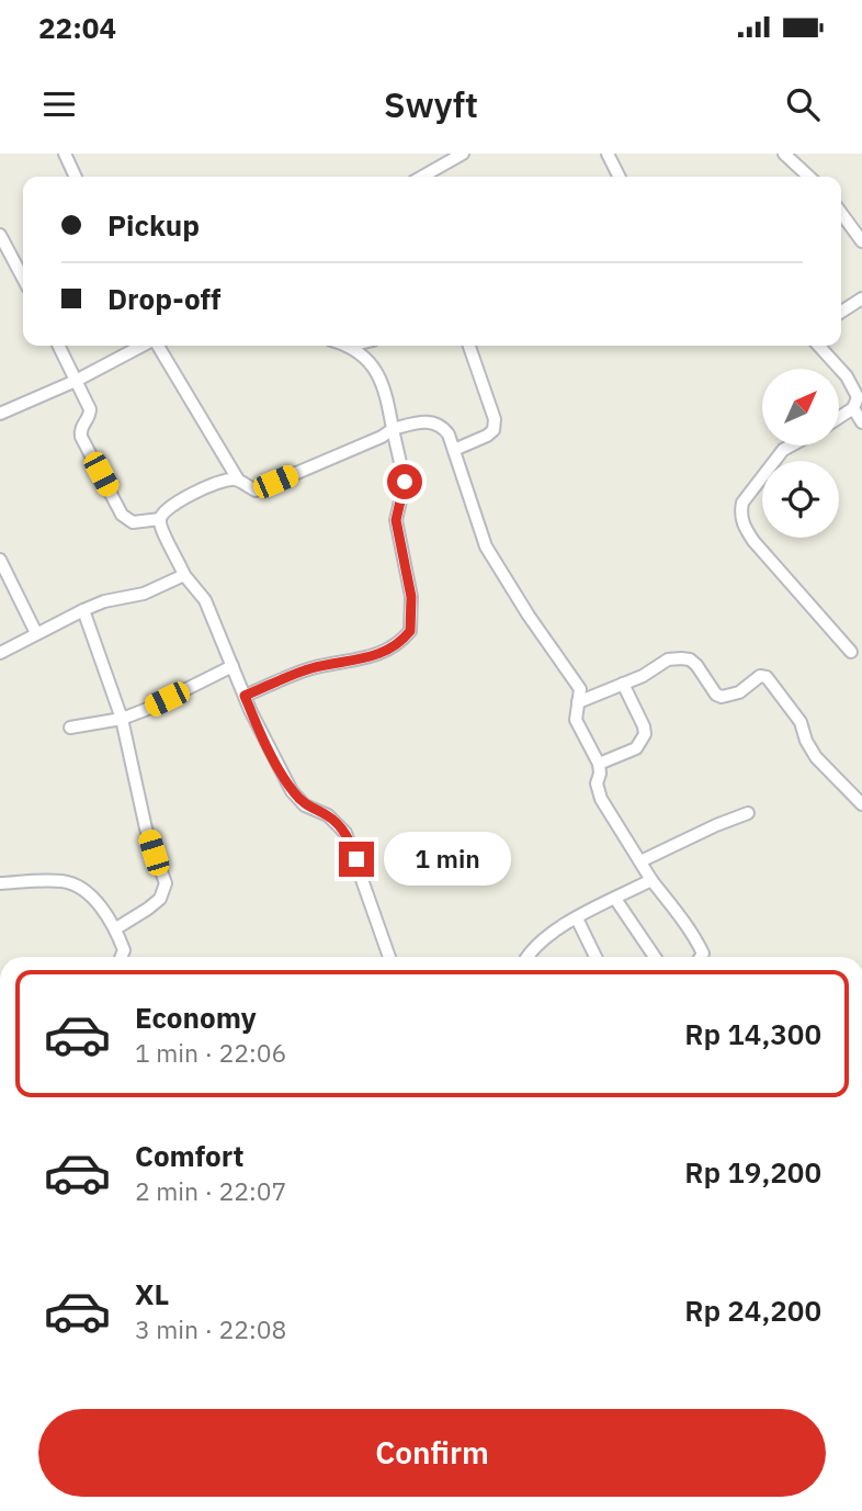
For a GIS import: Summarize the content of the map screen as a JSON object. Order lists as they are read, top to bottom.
{
  "north": "top right",
  "page": {
    "status": "22:04",
    "header": "Swyft",
    "banner": ["Pickup", "Drop-off"],
    "bubble": "1 min",
    "list": [
      {
        "name": "Economy",
        "note": "1 min · 22:06",
        "value": "Rp 14,300"
      },
      {
        "name": "Comfort",
        "note": "2 min · 22:07",
        "value": "Rp 19,200"
      },
      {
        "name": "XL",
        "note": "3 min · 22:08",
        "value": "Rp 24,200"
      }
    ],
    "buttons": "Confirm"
  }
}
